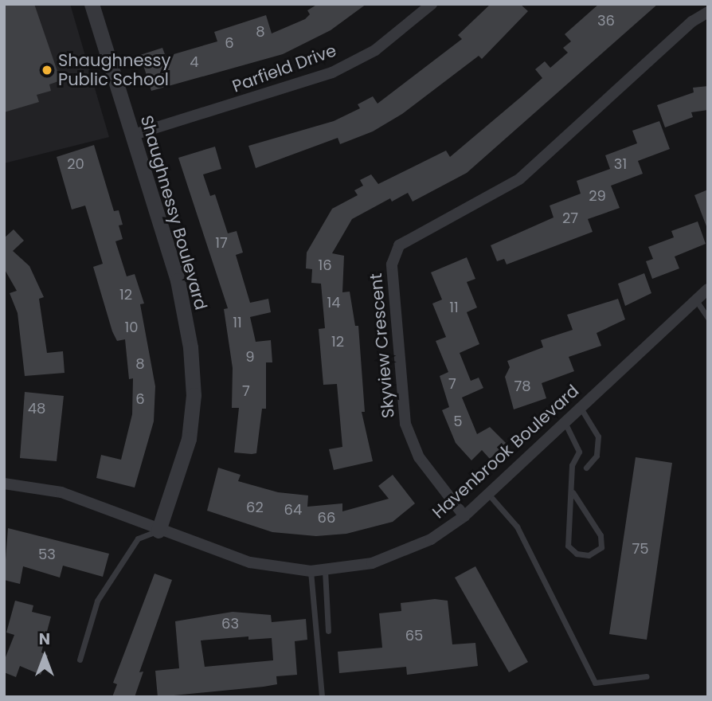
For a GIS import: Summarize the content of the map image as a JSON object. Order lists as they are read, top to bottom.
{
  "streets": {
    "street": [
      "Parfield Drive",
      "Shaughnessy Boulevard",
      "Skyview Crescent",
      "Havenbrook Boulevard"
    ]
  },
  "crossings": [
    ["Parfield Drive", "Shaughnessy Boulevard"],
    ["Shaughnessy Boulevard", "Havenbrook Boulevard"],
    ["Skyview Crescent", "Havenbrook Boulevard"]
  ],
  "places": ["Shaughnessy Public School"],
  "house_numbers": [
    "36",
    "8",
    "6",
    "4",
    "20",
    "31",
    "29",
    "27",
    "17",
    "16",
    "12",
    "14",
    "11",
    "11",
    "10",
    "12",
    "9",
    "8",
    "7",
    "78",
    "7",
    "6",
    "48",
    "5",
    "62",
    "64",
    "66",
    "75",
    "53",
    "63",
    "65"
  ],
  "north": "top"
}
